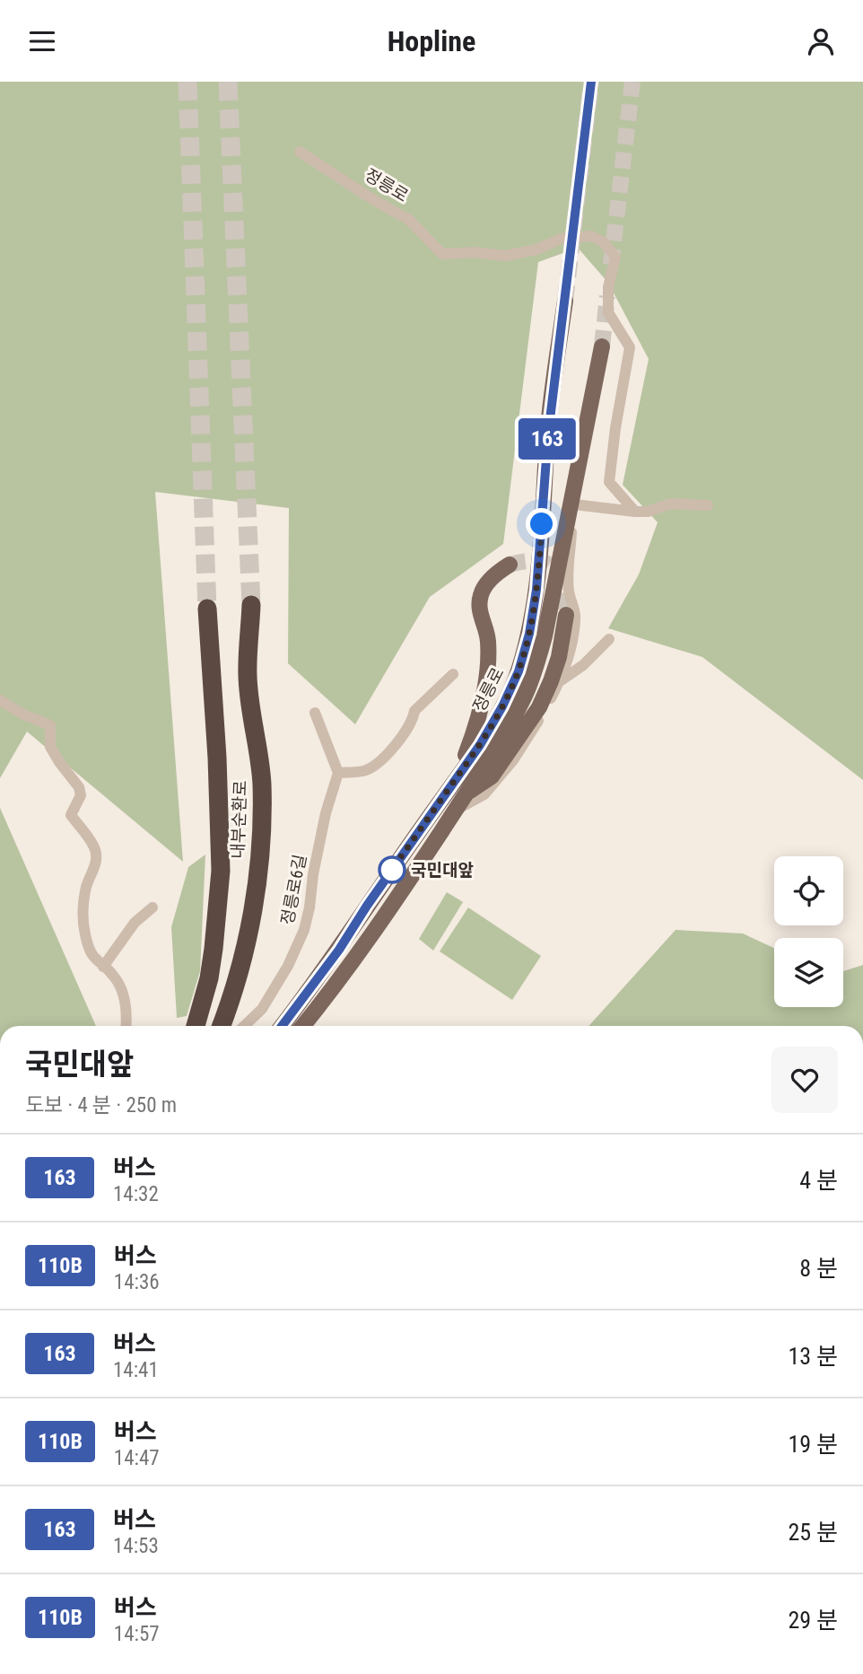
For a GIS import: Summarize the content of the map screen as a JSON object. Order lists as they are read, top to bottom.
{
  "streets": {
    "highway": ["내부순환로"],
    "main road": ["정릉로"],
    "street": ["정릉로6길"]
  },
  "places": ["국민대앞"],
  "lines": ["bus line 163"],
  "page": {
    "header": "Hopline",
    "on_map": "163",
    "heading": ["국민대앞", "도보 · 4 분 · 250 m"],
    "list": [
      {
        "mark": "163",
        "name": "버스",
        "note": "14:32",
        "value": "4 분"
      },
      {
        "mark": "110B",
        "name": "버스",
        "note": "14:36",
        "value": "8 분"
      },
      {
        "mark": "163",
        "name": "버스",
        "note": "14:41",
        "value": "13 분"
      },
      {
        "mark": "110B",
        "name": "버스",
        "note": "14:47",
        "value": "19 분"
      },
      {
        "mark": "163",
        "name": "버스",
        "note": "14:53",
        "value": "25 분"
      },
      {
        "mark": "110B",
        "name": "버스",
        "note": "14:57",
        "value": "29 분"
      }
    ]
  }
}
